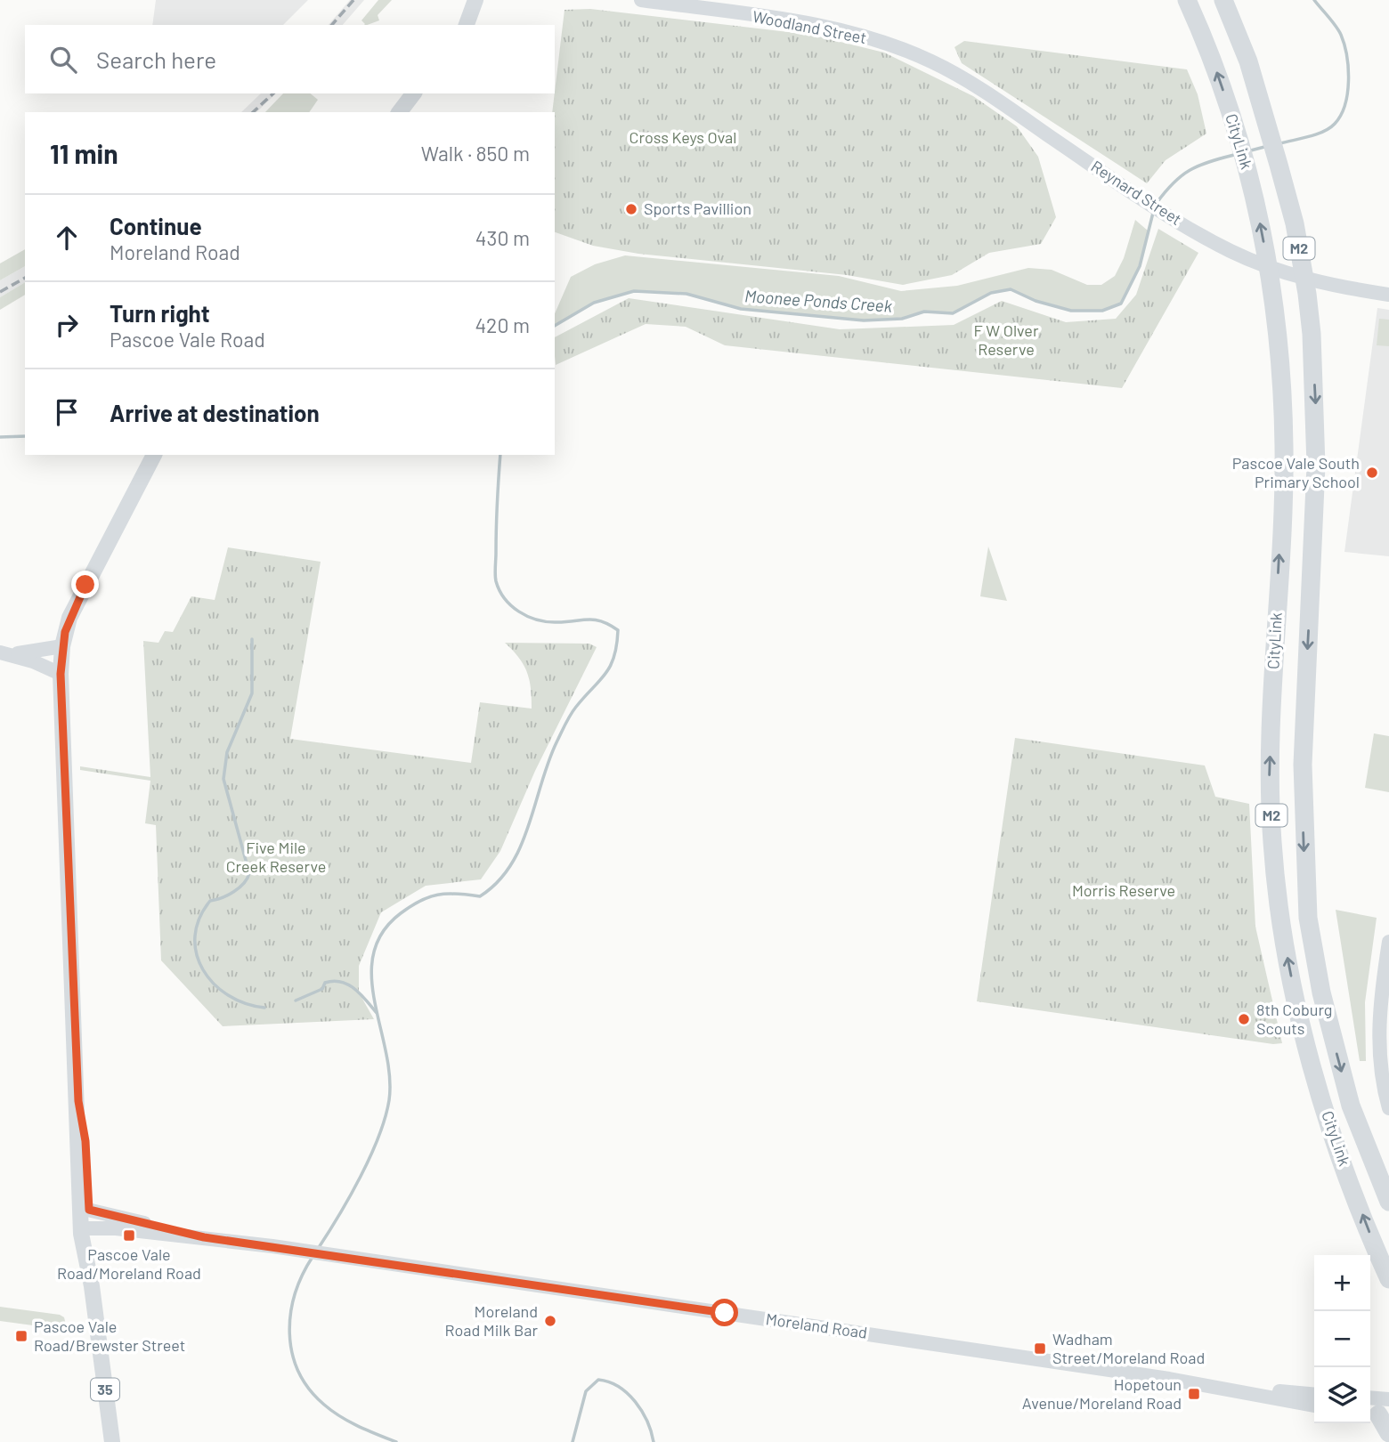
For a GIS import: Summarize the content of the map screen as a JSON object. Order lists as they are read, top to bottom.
{
  "streets": {
    "highway": ["CityLink", "M2"],
    "main road": [
      "Woodland Street",
      "Reynard Street",
      "Moreland Road",
      "35"
    ]
  },
  "crossings": [
    ["Woodland Street", "Reynard Street"],
    ["Moreland Road", "35"]
  ],
  "water": ["Moonee Ponds Creek"],
  "parks": [
    "Cross Keys Oval",
    "F W Olver Reserve",
    "Five Mile Creek Reserve",
    "Morris Reserve"
  ],
  "places": {
    "other": [
      "Sports Pavillion",
      "Pascoe Vale South Primary School",
      "8th Coburg Scouts",
      "Moreland Road Milk Bar"
    ],
    "transit": [
      "Pascoe Vale Road/Moreland Road",
      "Pascoe Vale Road/Brewster Street",
      "Wadham Street/Moreland Road",
      "Hopetoun Avenue/Moreland Road"
    ]
  },
  "page": {
    "search": "Search here",
    "heading": ["11 min", "Walk · 850 m"],
    "list": [
      ["Continue", "Moreland Road", "430 m"],
      ["Turn right", "Pascoe Vale Road", "420 m"],
      "Arrive at destination"
    ],
    "map_buttons": ["+", "−"]
  }
}
